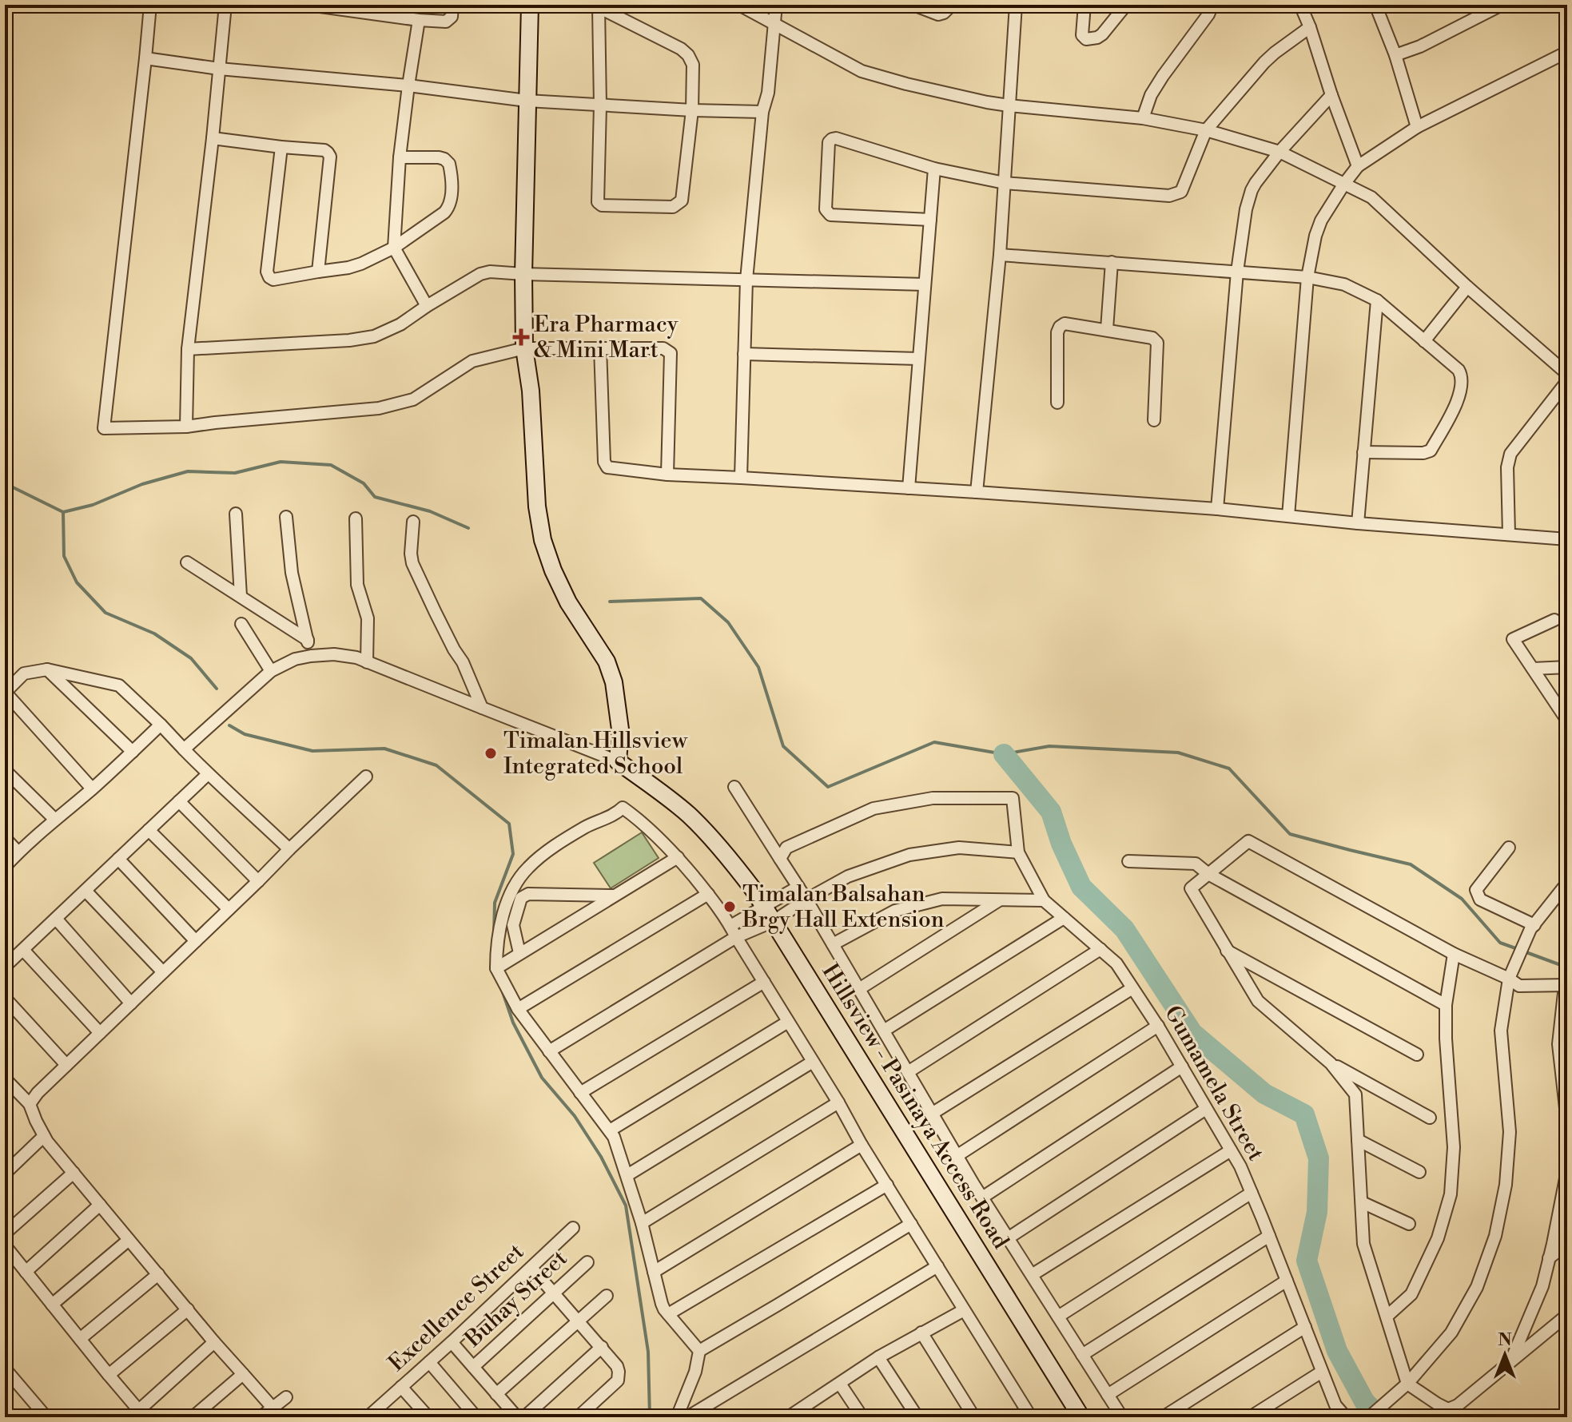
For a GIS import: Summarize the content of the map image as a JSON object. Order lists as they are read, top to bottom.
{
  "streets": {
    "street": [
      "Gumamela Street",
      "Hillsview - Pasinaya Access Road",
      "Buhay Street",
      "Excellence Street"
    ]
  },
  "places": {
    "health": ["Era Pharmacy & Mini Mart"],
    "other": ["Timalan Hillsview Integrated School", "Timalan Balsahan Brgy Hall Extension"]
  },
  "north": "top"
}
